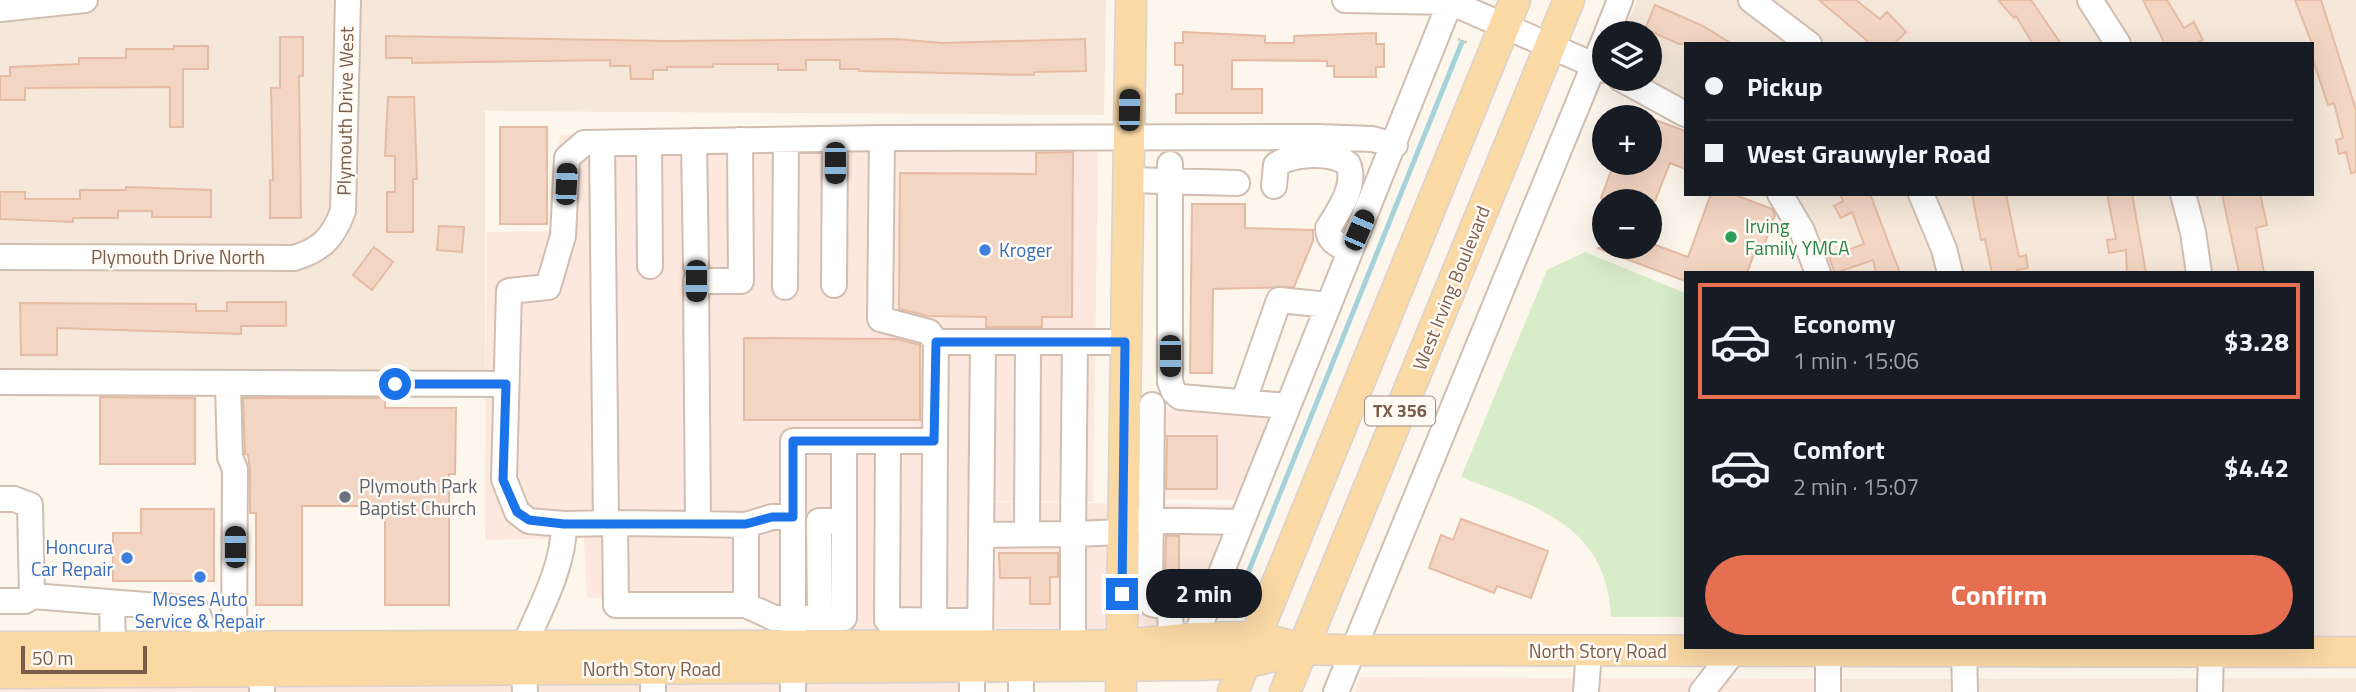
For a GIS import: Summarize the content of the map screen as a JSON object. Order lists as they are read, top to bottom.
{
  "streets": {
    "main road": ["West Irving Boulevard", "TX 356", "North Story Road"],
    "street": ["Plymouth Drive West", "Plymouth Drive North"]
  },
  "crossings": [
    ["Plymouth Drive West", "Plymouth Drive North"],
    ["West Irving Boulevard", "North Story Road"],
    ["TX 356", "North Story Road"]
  ],
  "places": [
    "Irving Family YMCA",
    "Kroger",
    "Plymouth Park Baptist Church",
    "Honcura Car Repair",
    "Moses Auto Service & Repair"
  ],
  "scale_bar": "50 m",
  "page": {
    "map_buttons": ["+", "−"],
    "banner": ["Pickup", "West Grauwyler Road"],
    "list": [
      {
        "name": "Economy",
        "note": "1 min · 15:06",
        "value": "$3.28"
      },
      {
        "name": "Comfort",
        "note": "2 min · 15:07",
        "value": "$4.42"
      }
    ],
    "buttons": "Confirm",
    "bubble": "2 min",
    "scale": "50 m"
  }
}
